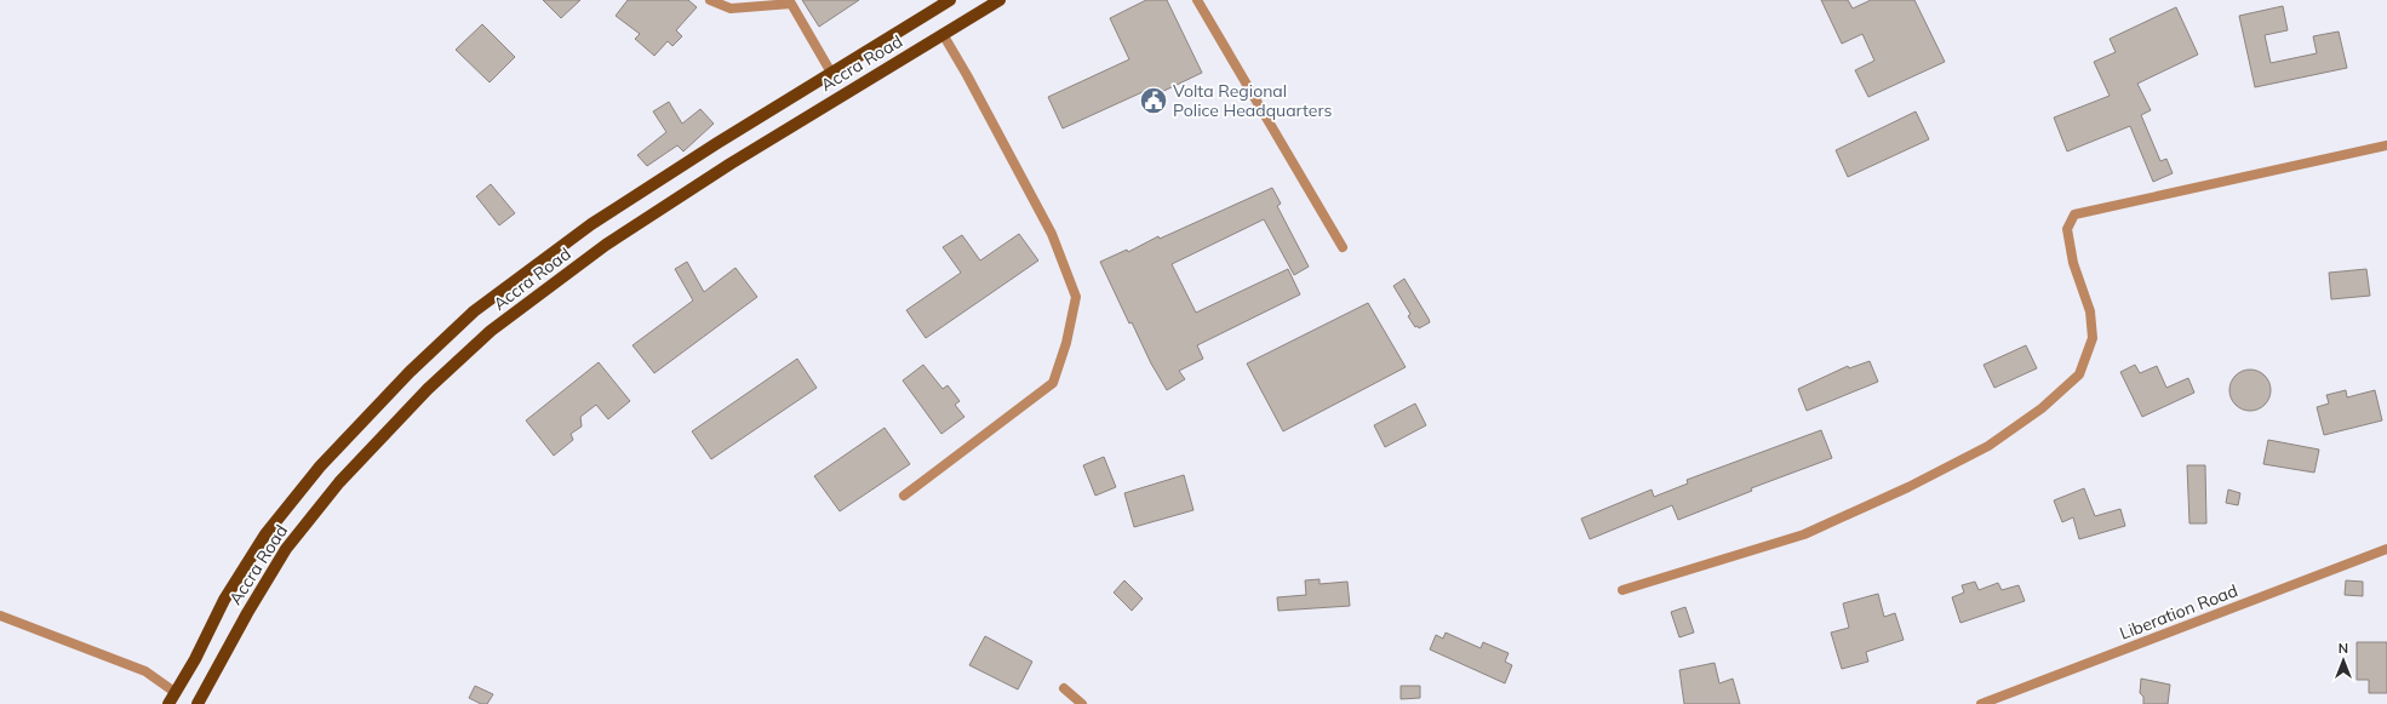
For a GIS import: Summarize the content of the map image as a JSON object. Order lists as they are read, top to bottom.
{
  "streets": {
    "main road": ["Accra Road"],
    "street": ["Liberation Road"]
  },
  "places": {
    "public building": ["Volta Regional Police Headquarters"]
  },
  "north": "top"
}
